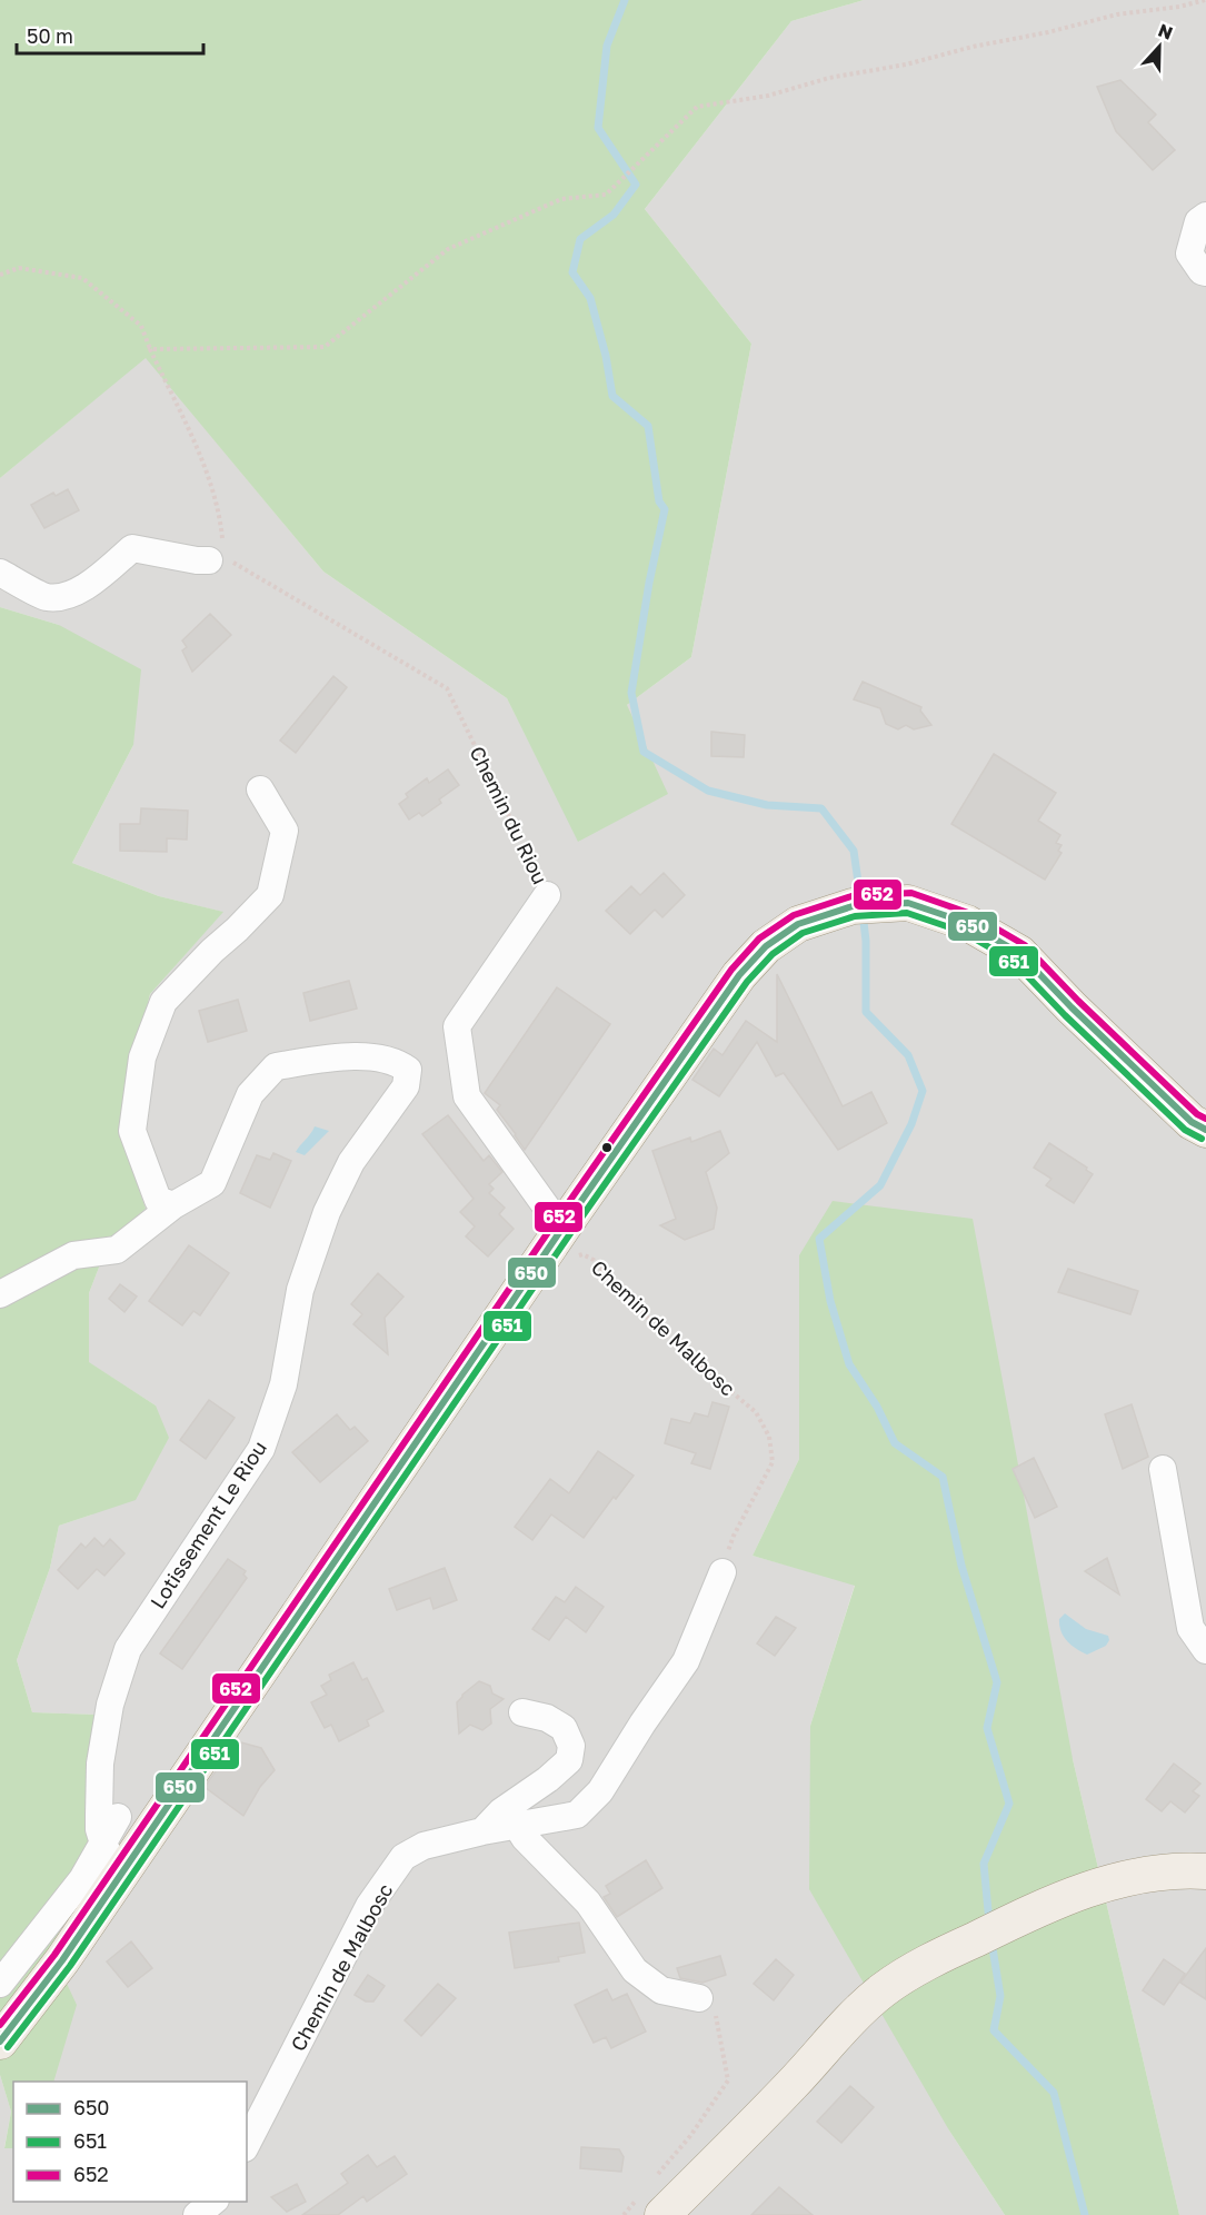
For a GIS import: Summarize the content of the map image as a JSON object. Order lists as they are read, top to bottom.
{
  "streets": {
    "street": ["Chemin du Riou", "Chemin de Malbosc", "Lotissement Le Riou"]
  },
  "lines": ["transit line 652", "transit line 650", "transit line 651"],
  "legend": ["650", "651", "652"],
  "scale_bar": "50 m",
  "north": "top"
}
